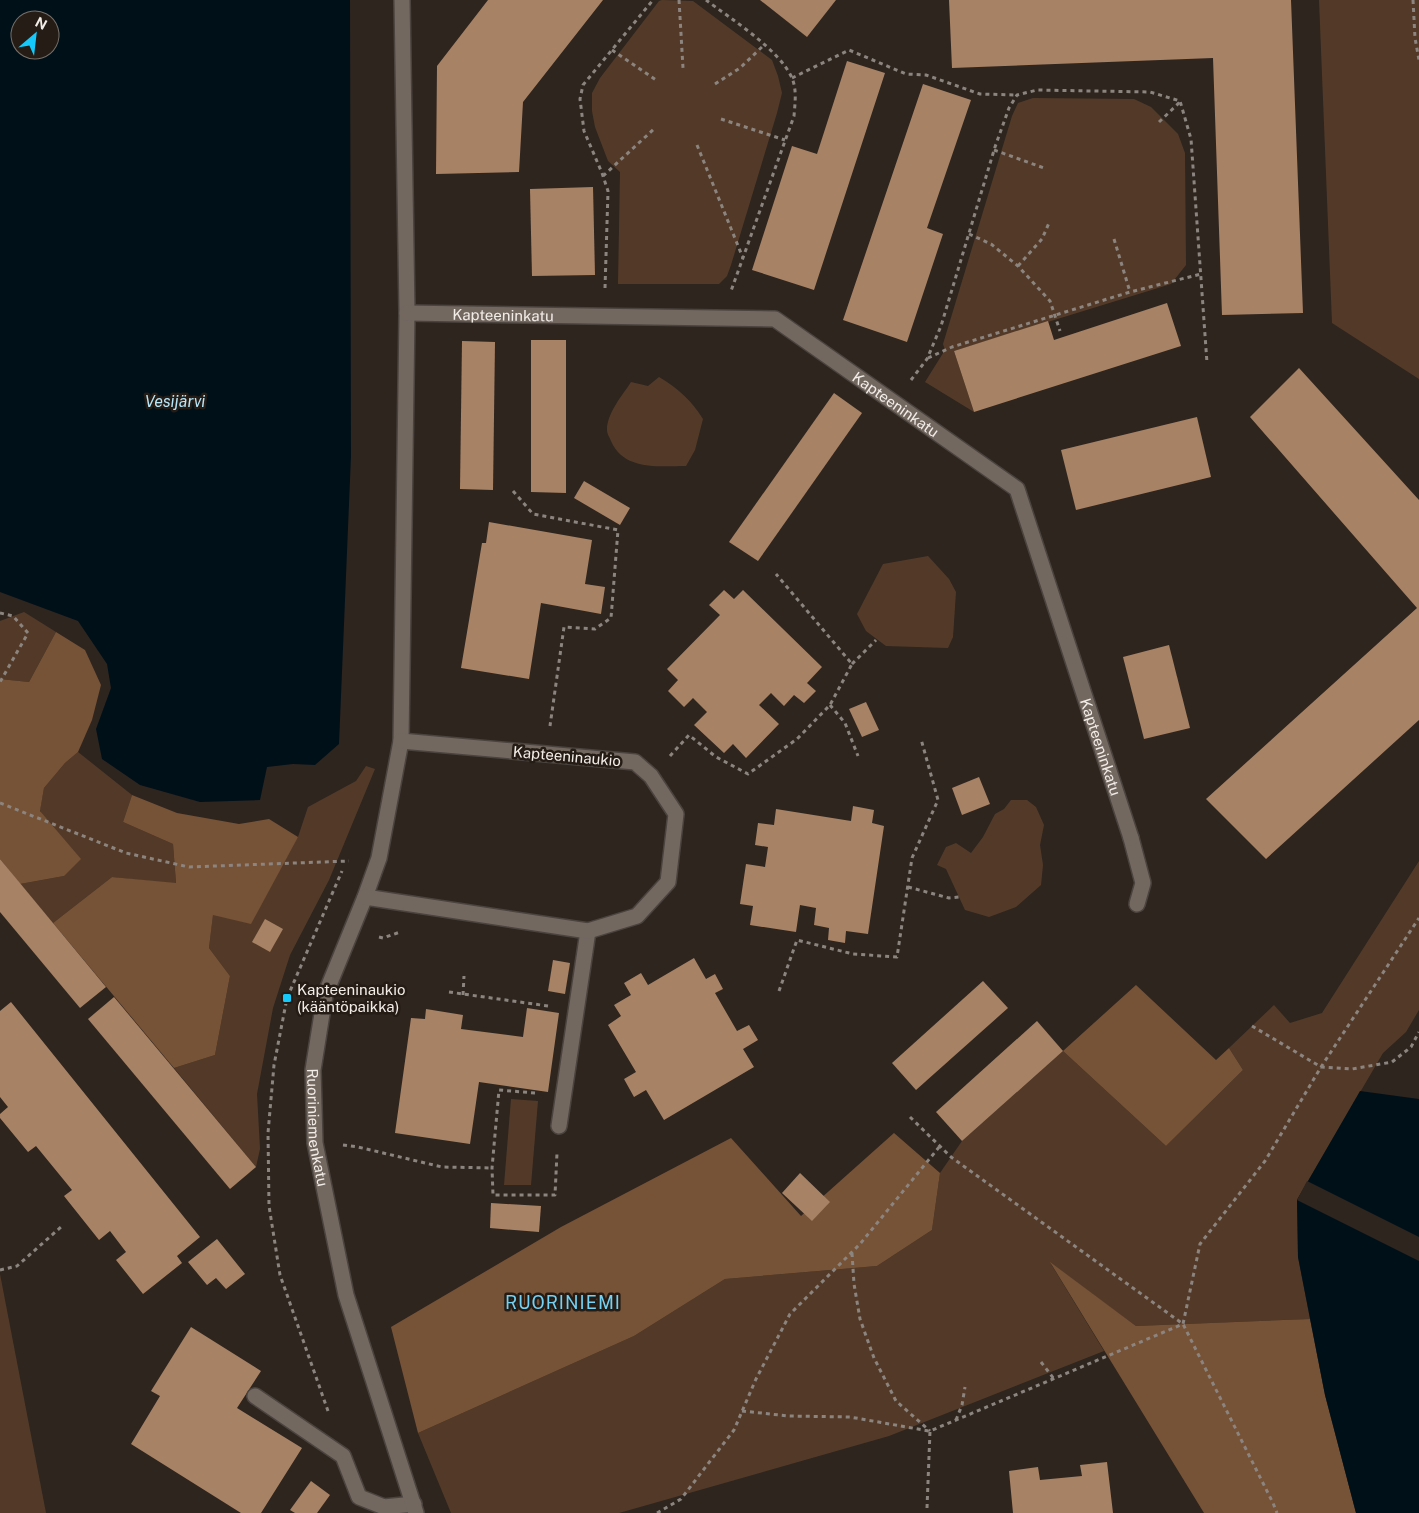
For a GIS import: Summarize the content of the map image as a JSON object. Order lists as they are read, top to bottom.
{
  "streets": {
    "street": ["Kapteeninkatu", "Kapteeninaukio", "Ruoriniemenkatu"]
  },
  "crossings": [
    ["Kapteeninaukio", "Ruoriniemenkatu"]
  ],
  "districts": ["RUORINIEMI"],
  "water": ["Vesijärvi"],
  "places": {
    "transit": ["Kapteeninaukio (kääntöpaikka)"]
  },
  "north": "top right"
}
